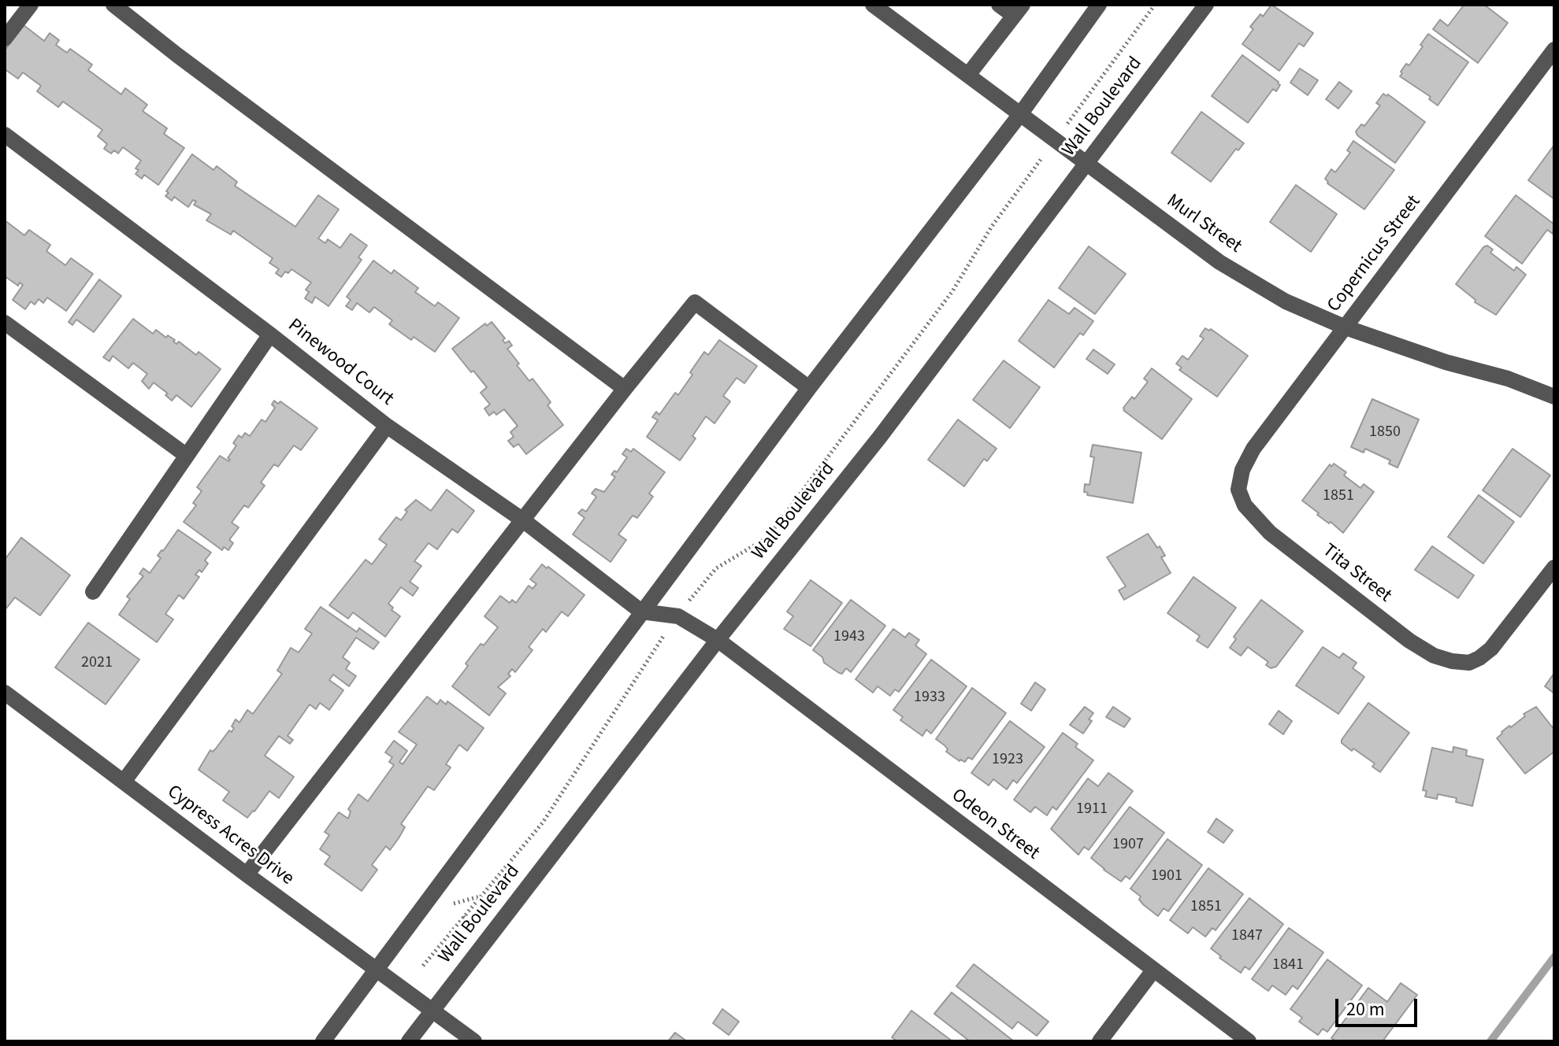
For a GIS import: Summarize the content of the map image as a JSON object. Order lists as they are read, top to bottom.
{
  "streets": {
    "street": [
      "Wall Boulevard",
      "Murl Street",
      "Copernicus Street",
      "Pinewood Court",
      "Tita Street",
      "Odeon Street",
      "Cypress Acres Drive"
    ]
  },
  "crossings": [
    ["Wall Boulevard", "Murl Street"],
    ["Wall Boulevard", "Odeon Street"],
    ["Wall Boulevard", "Cypress Acres Drive"],
    ["Murl Street", "Copernicus Street"],
    ["Copernicus Street", "Tita Street"],
    ["Pinewood Court", "Cypress Acres Drive"]
  ],
  "house_numbers": [
    "1850",
    "1851",
    "1943",
    "2021",
    "1933",
    "1923",
    "1911",
    "1907",
    "1901",
    "1851",
    "1847",
    "1841"
  ],
  "scale_bar": "20 m"
}
